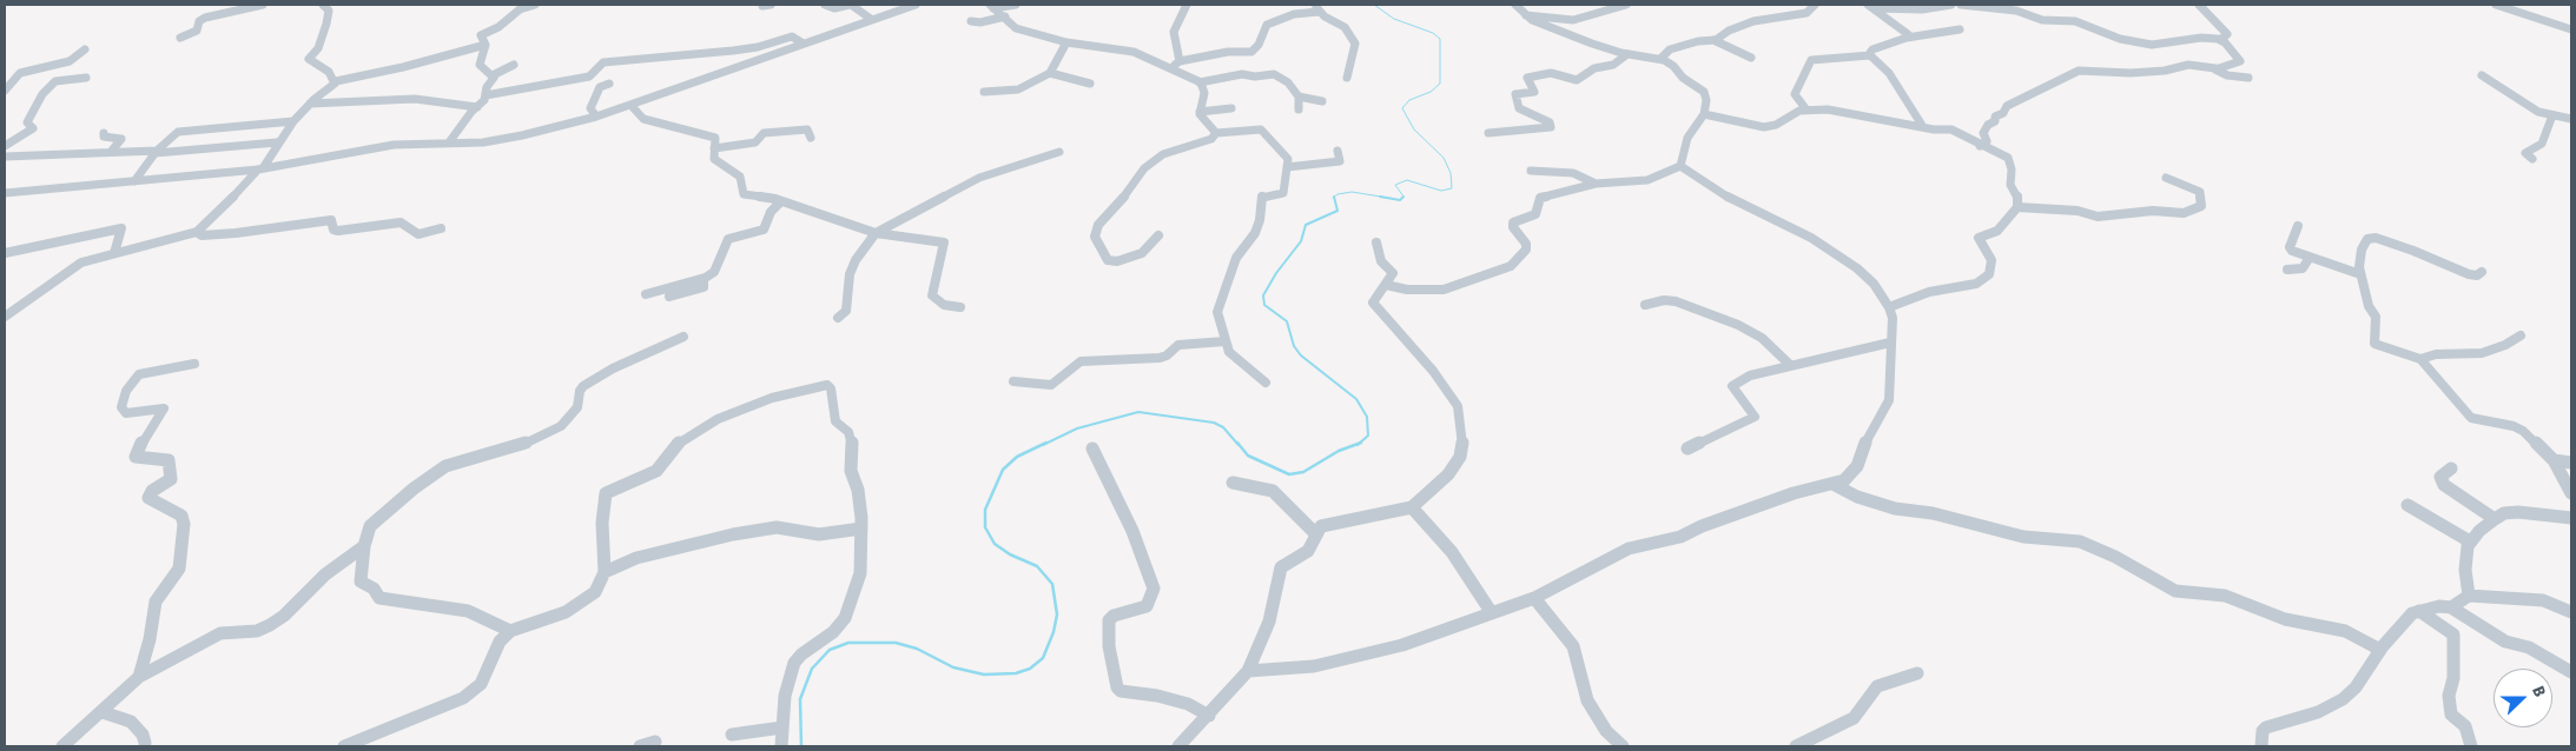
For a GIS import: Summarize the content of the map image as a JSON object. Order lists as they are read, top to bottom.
{
  "north": "right"
}
